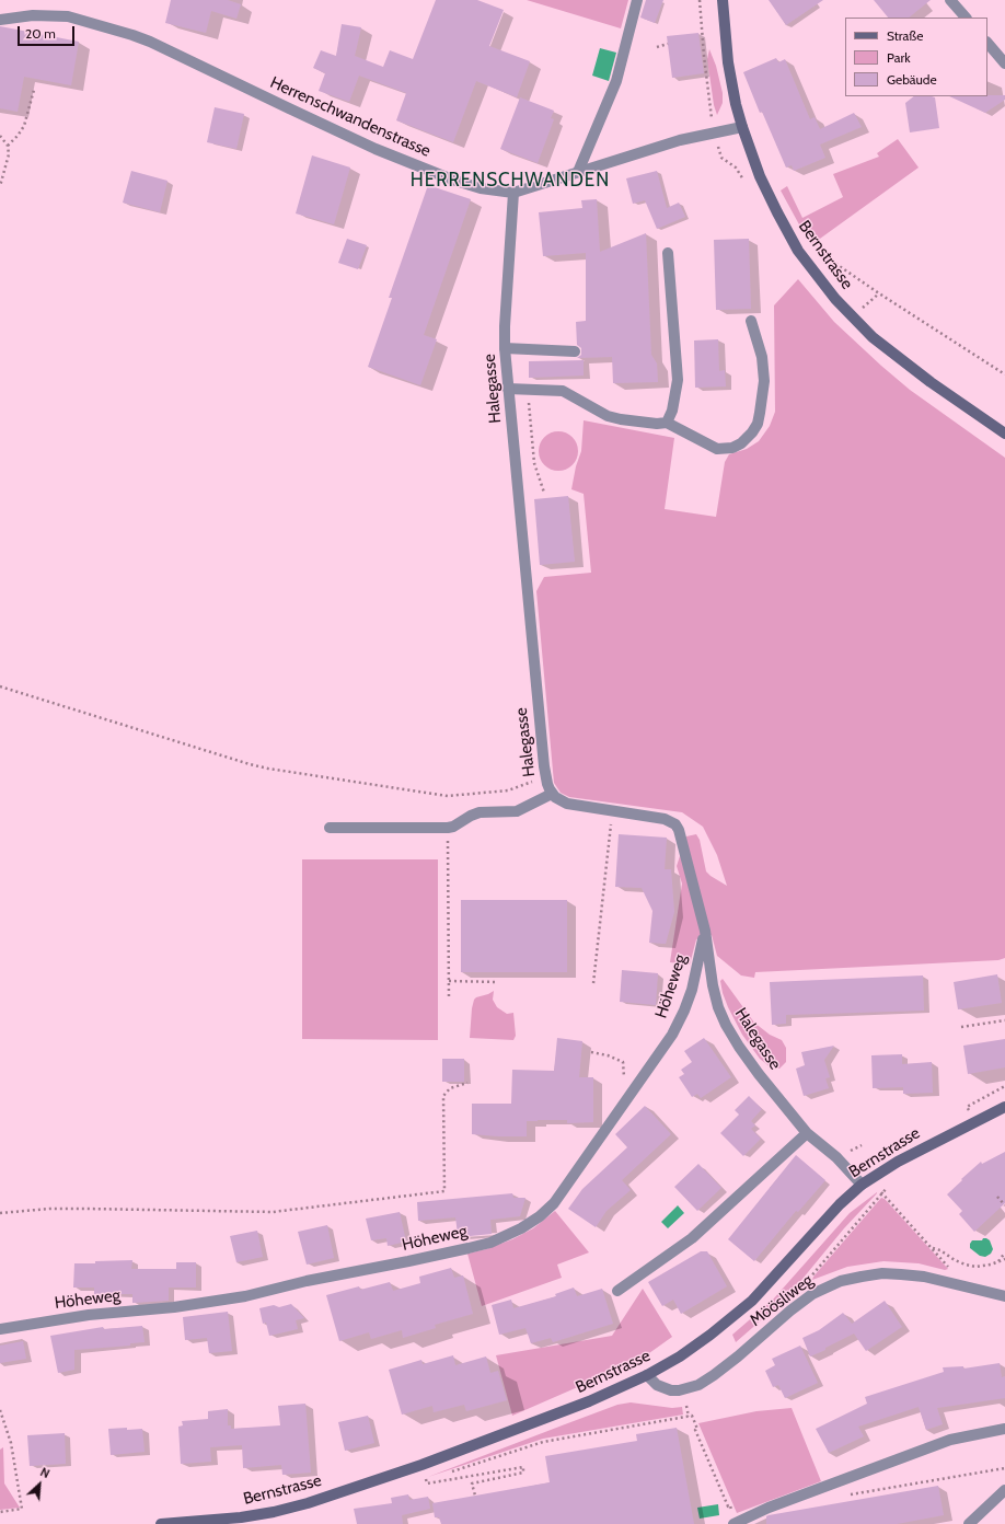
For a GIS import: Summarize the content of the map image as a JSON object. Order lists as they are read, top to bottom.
{
  "streets": {
    "main road": ["Bernstrasse"],
    "street": [
      "Herrenschwandenstrasse",
      "Halegasse",
      "Höheweg",
      "Möösliweg"
    ]
  },
  "crossings": [
    ["Herrenschwandenstrasse", "Bernstrasse"],
    ["Herrenschwandenstrasse", "Halegasse"],
    ["Bernstrasse", "Halegasse"],
    ["Bernstrasse", "Möösliweg"],
    ["Halegasse", "Höheweg"]
  ],
  "districts": ["HERRENSCHWANDEN"],
  "legend": ["Straße", "Park", "Gebäude"],
  "scale_bar": "20 m",
  "north": "top right"
}
